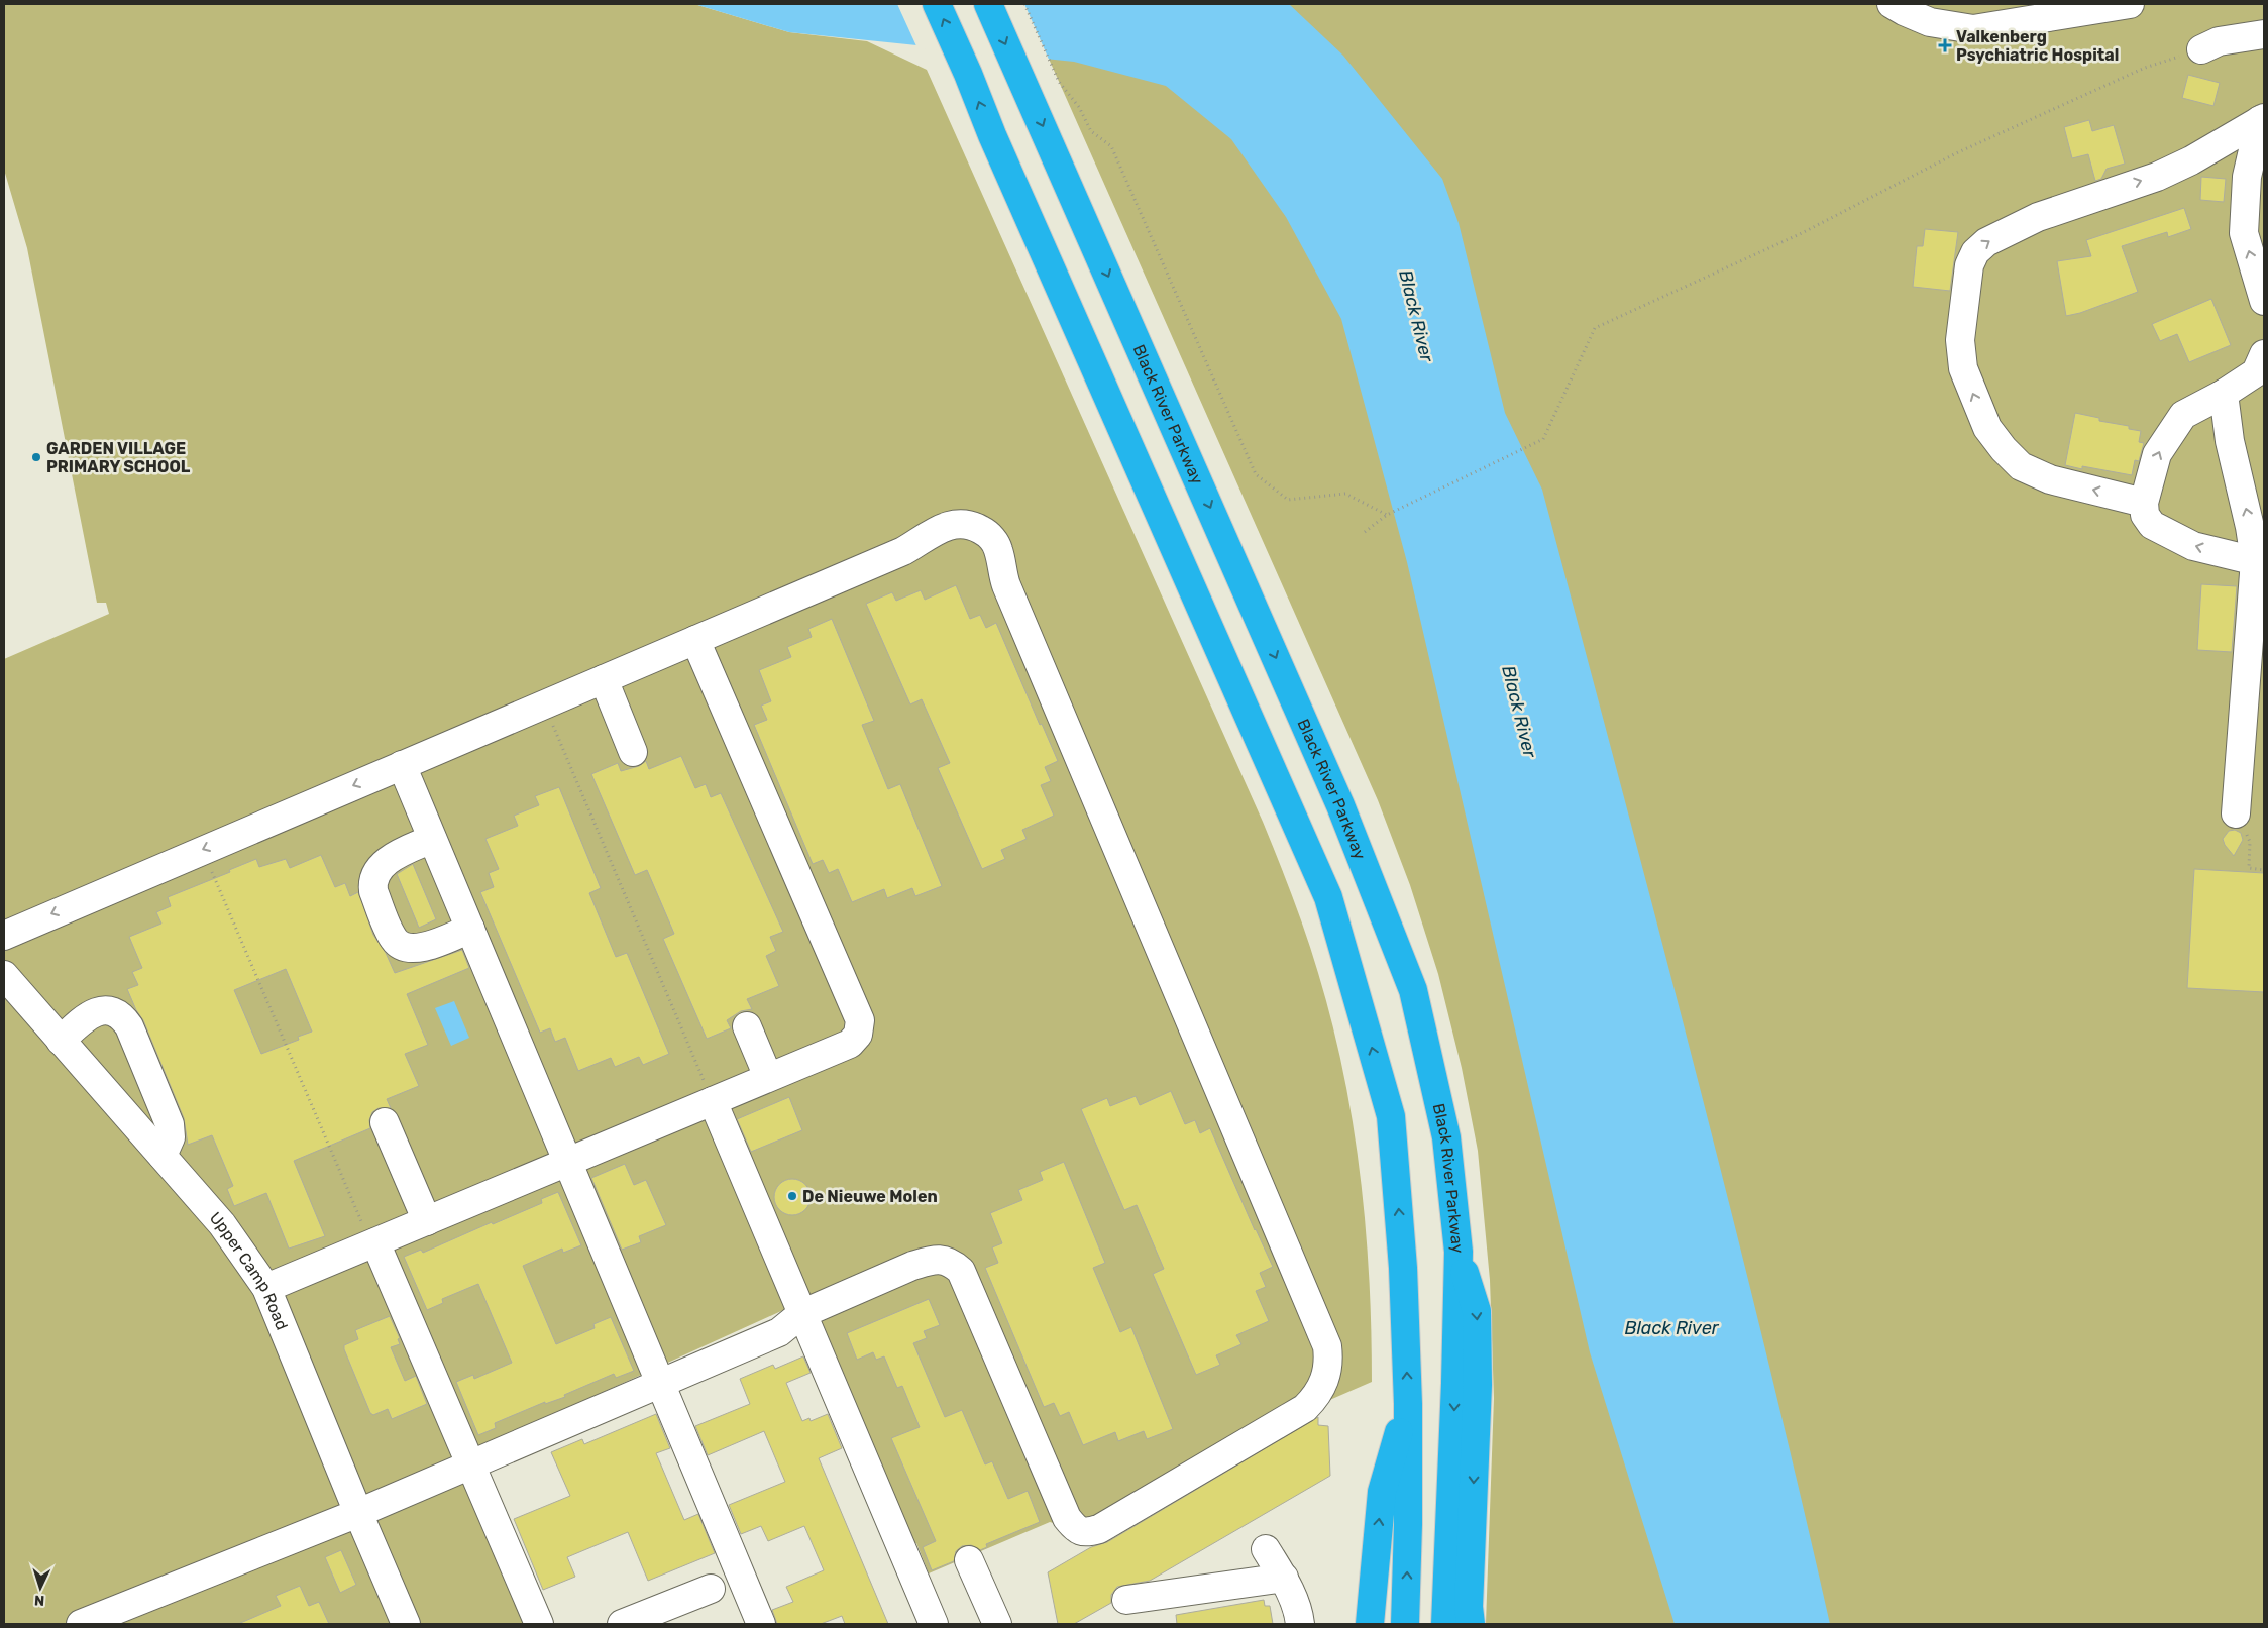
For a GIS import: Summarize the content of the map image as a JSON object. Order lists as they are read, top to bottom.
{
  "streets": {
    "highway": ["Black River Parkway"],
    "street": ["Upper Camp Road"]
  },
  "water": ["Black River"],
  "places": {
    "health": ["Valkenberg Psychiatric Hospital"],
    "other": ["GARDEN VILLAGE PRIMARY SCHOOL", "De Nieuwe Molen"]
  },
  "north": "bottom"
}
